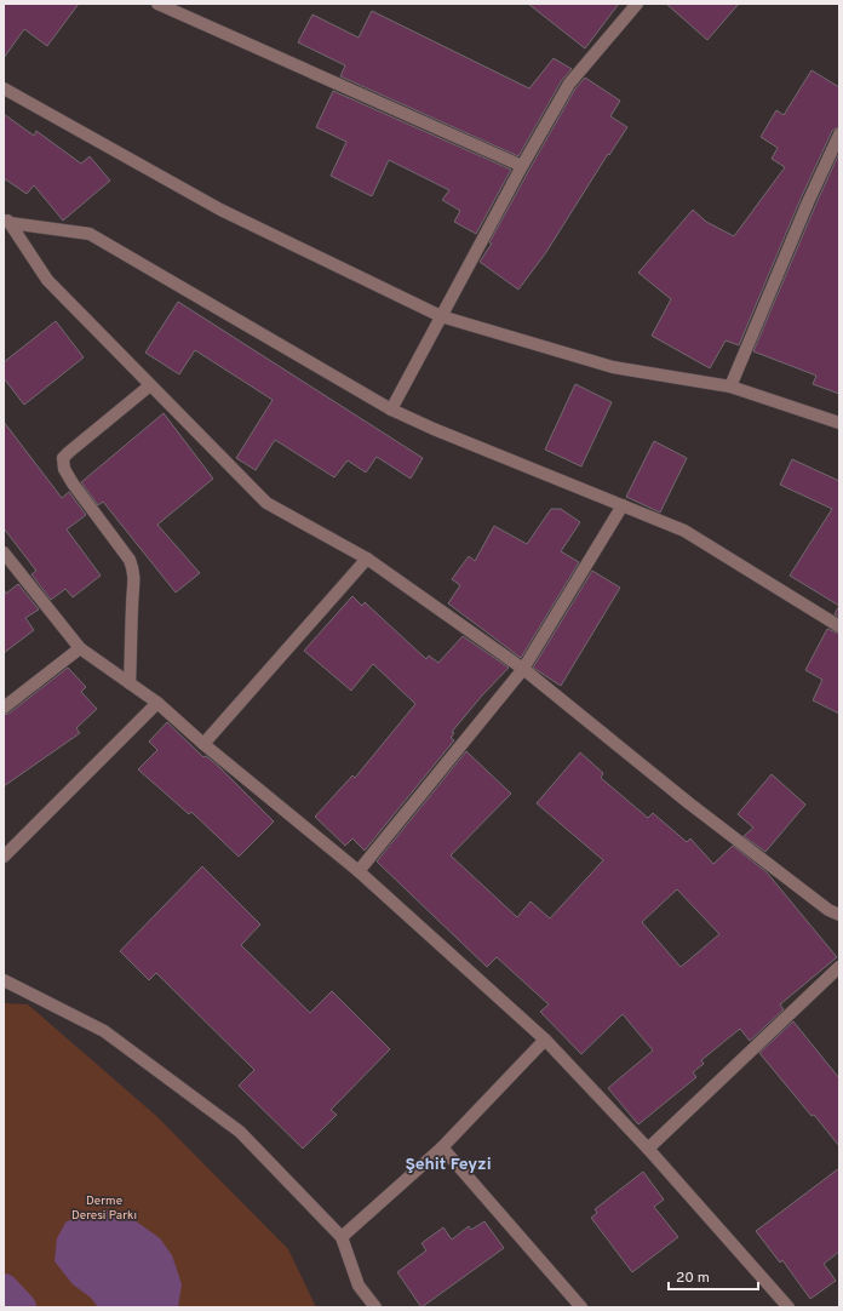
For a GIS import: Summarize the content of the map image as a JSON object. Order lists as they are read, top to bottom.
{
  "districts": ["Şehit Feyzi"],
  "parks": ["Derme Deresi Parkı"],
  "scale_bar": "20 m"
}
